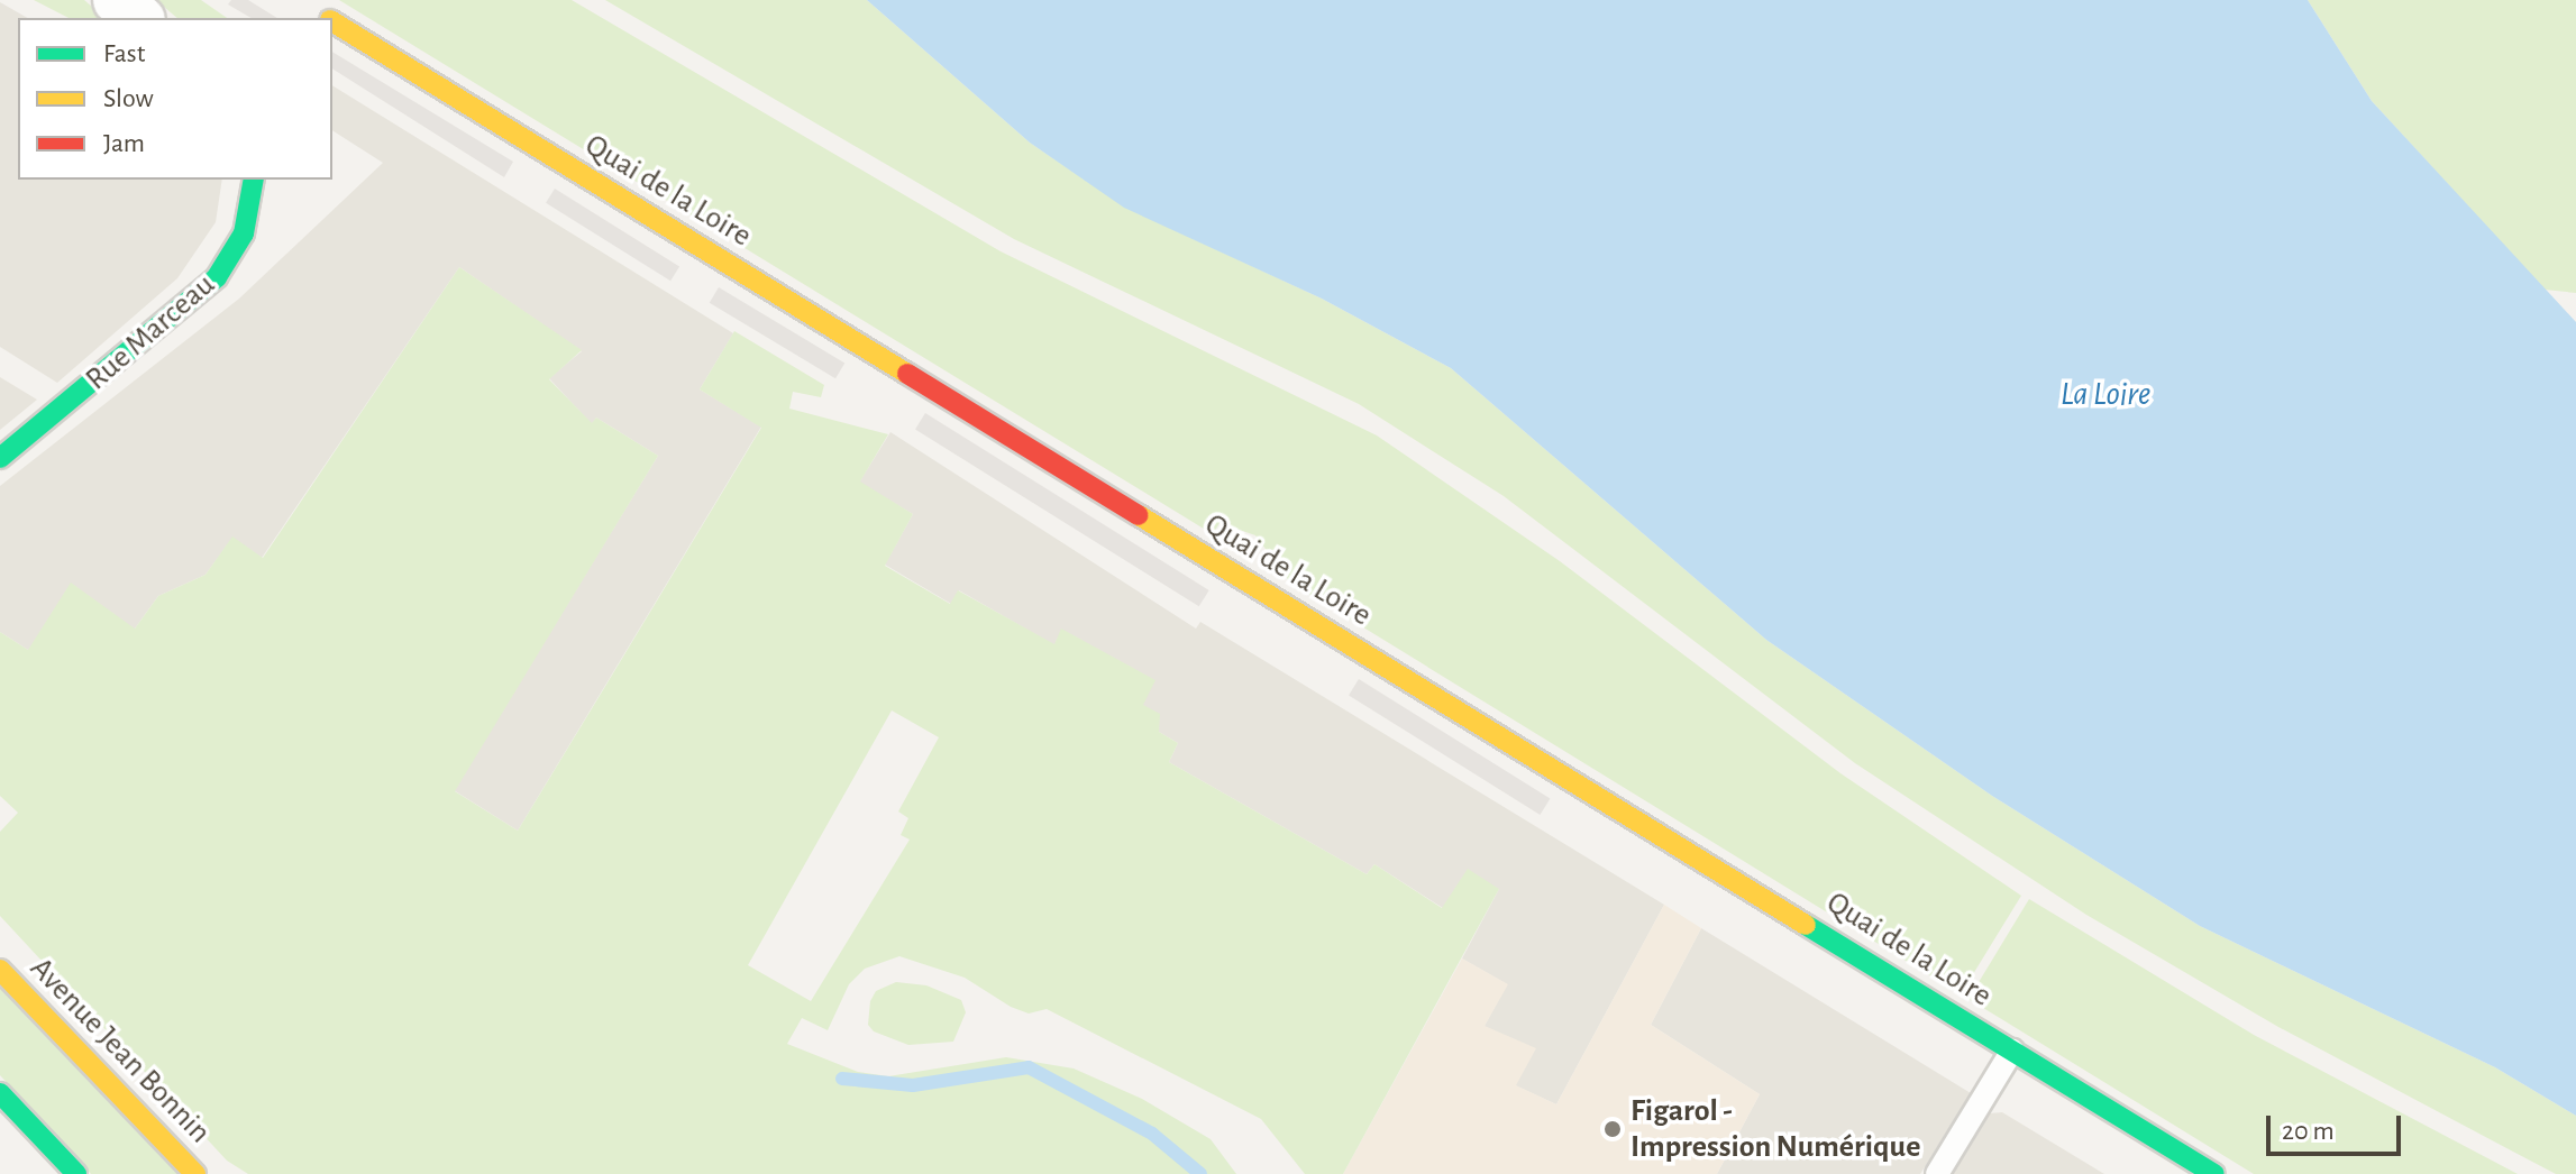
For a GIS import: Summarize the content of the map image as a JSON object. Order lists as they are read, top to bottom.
{
  "streets": {
    "main road": ["Quai de la Loire", "Rue Marceau", "Avenue Jean Bonnin"]
  },
  "water": ["La Loire"],
  "places": ["Figarol - Impression Numérique"],
  "legend": ["Fast", "Slow", "Jam"],
  "scale_bar": "20 m"
}
